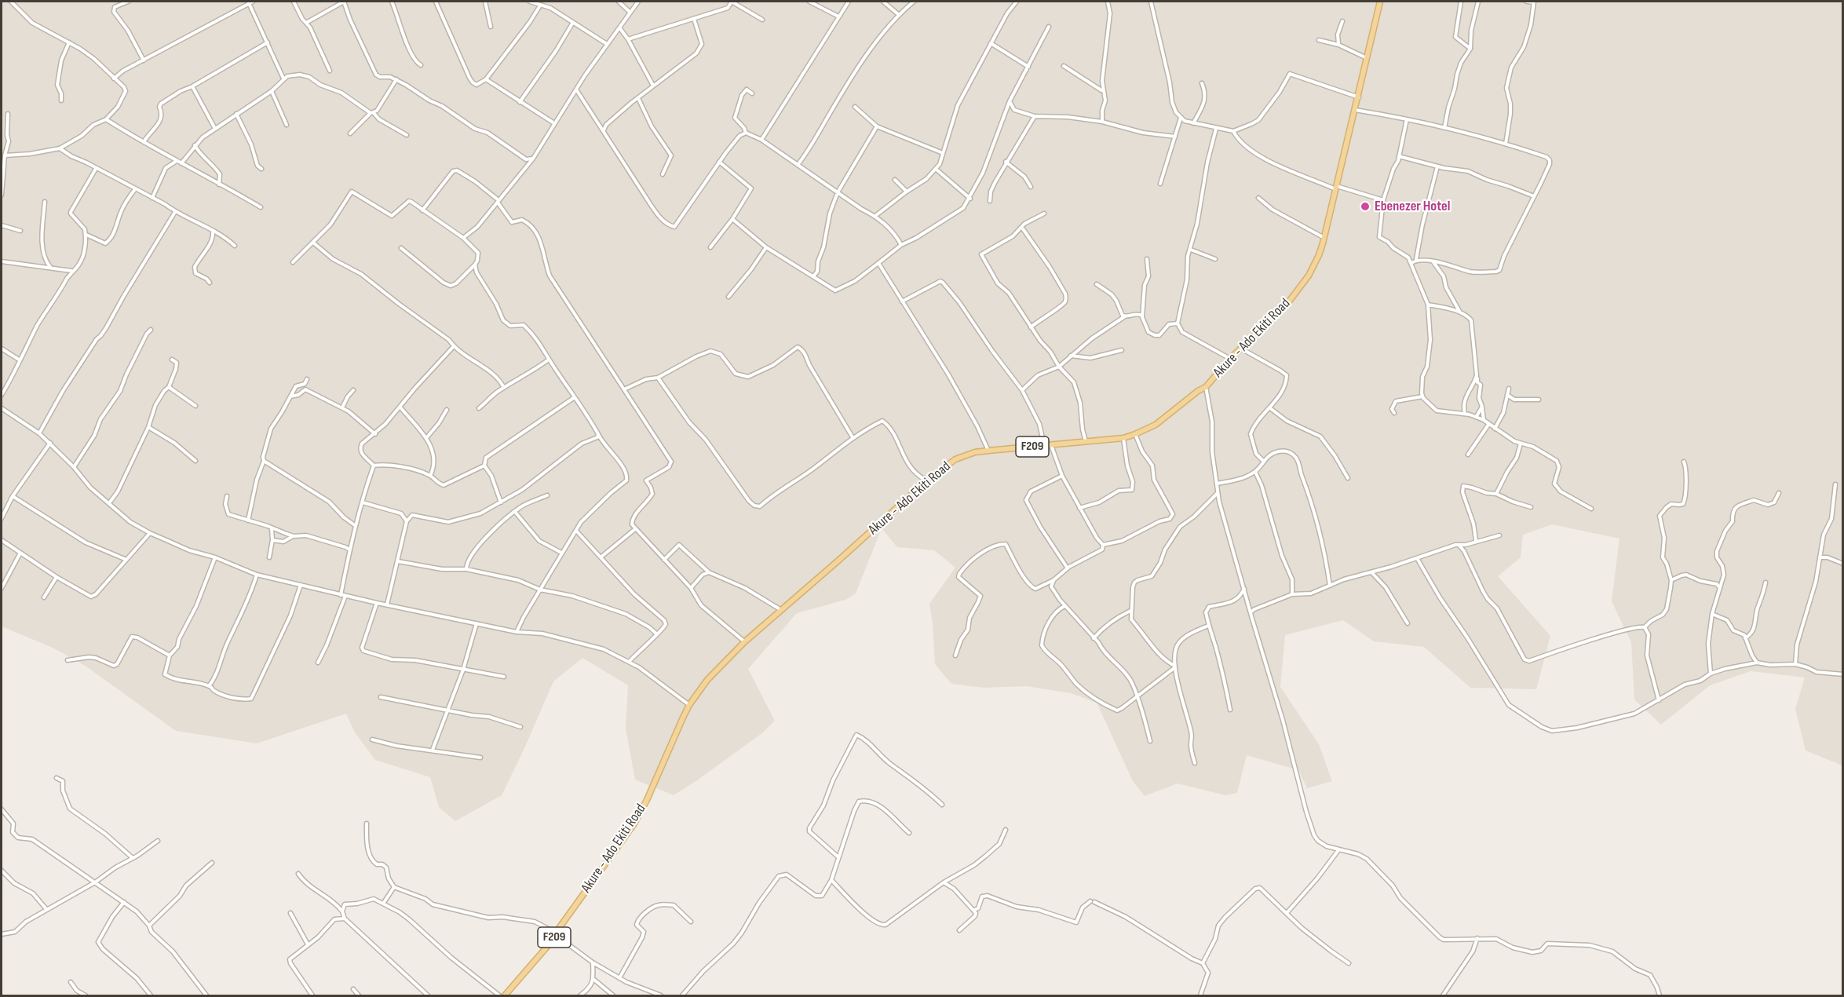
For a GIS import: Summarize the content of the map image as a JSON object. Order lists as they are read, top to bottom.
{
  "streets": {
    "main road": ["Akure - Ado Ekiti Road", "F209"]
  },
  "places": ["Ebenezer Hotel"]
}
